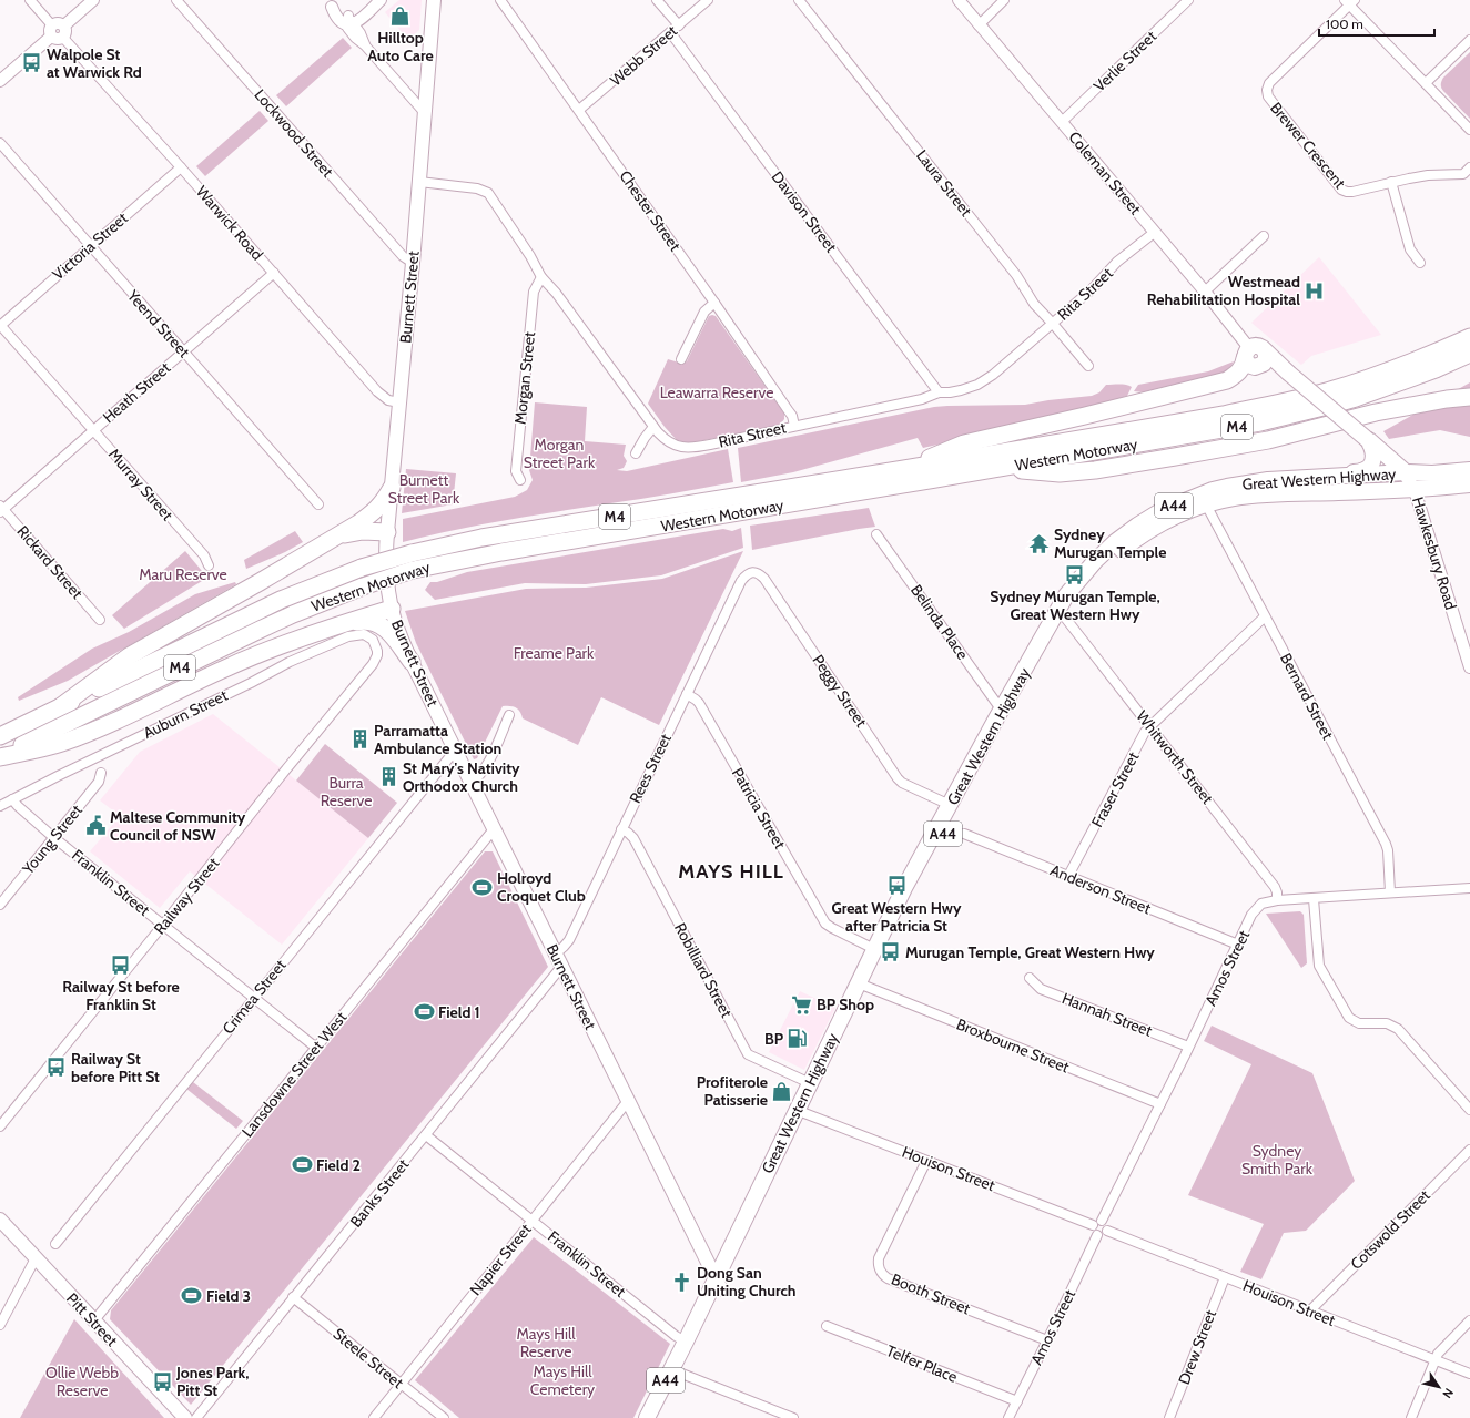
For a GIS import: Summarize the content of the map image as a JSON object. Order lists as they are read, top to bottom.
{
  "streets": {
    "highway": [
      "Coleman Street",
      "M4",
      "Western Motorway",
      "Great Western Highway",
      "A44"
    ],
    "main road": ["Burnett Street", "Pitt Street"],
    "street": [
      "Webb Street",
      "Verlie Street",
      "Lockwood Street",
      "Brewer Crescent",
      "Laura Street",
      "Chester Street",
      "Davison Street",
      "Warwick Road",
      "Victoria Street",
      "Rita Street",
      "Yeend Street",
      "Morgan Street",
      "Heath Street",
      "Murray Street",
      "Hawkesbury Road",
      "Rickard Street",
      "Belinda Place",
      "Peggy Street",
      "Bernard Street",
      "Auburn Street",
      "Whitworth Street",
      "Rees Street",
      "Fraser Street",
      "Patricia Street",
      "Young Street",
      "Franklin Street",
      "Anderson Street",
      "Railway Street",
      "Amos Street",
      "Robilliard Street",
      "Crimea Street",
      "Hannah Street",
      "Broxbourne Street",
      "Lansdowne Street West",
      "Houison Street",
      "Banks Street",
      "Cotswold Street",
      "Napier Street",
      "Booth Street",
      "Drew Street",
      "Steele Street",
      "Telfer Place"
    ]
  },
  "crossings": [
    ["Webb Street", "Chester Street"],
    ["Webb Street", "Davison Street"],
    ["Verlie Street", "Coleman Street"],
    ["Lockwood Street", "Burnett Street"],
    ["Coleman Street", "Rita Street"],
    ["Coleman Street", "M4"],
    ["Coleman Street", "Great Western Highway"],
    ["Coleman Street", "Hawkesbury Road"],
    ["Laura Street", "Rita Street"],
    ["Chester Street", "Rita Street"],
    ["Davison Street", "Rita Street"],
    ["Warwick Road", "Victoria Street"],
    ["Warwick Road", "Burnett Street"],
    ["Warwick Road", "Heath Street"],
    ["Victoria Street", "Yeend Street"],
    ["Victoria Street", "Murray Street"],
    ["Rita Street", "Burnett Street"],
    ["Rita Street", "Morgan Street"],
    ["Burnett Street", "M4"],
    ["Burnett Street", "Great Western Highway"],
    ["Burnett Street", "Rees Street"],
    ["Burnett Street", "Crimea Street"],
    ["Burnett Street", "Lansdowne Street West"],
    ["Burnett Street", "Banks Street"],
    ["Burnett Street", "Napier Street"],
    ["Yeend Street", "Heath Street"],
    ["Heath Street", "Murray Street"],
    ["Heath Street", "Rickard Street"],
    ["M4", "Western Motorway"],
    ["Great Western Highway", "Hawkesbury Road"],
    ["Great Western Highway", "Belinda Place"],
    ["Great Western Highway", "Peggy Street"],
    ["Great Western Highway", "Bernard Street"],
    ["Great Western Highway", "Whitworth Street"],
    ["Great Western Highway", "Patricia Street"],
    ["Great Western Highway", "Franklin Street"],
    ["Great Western Highway", "Robilliard Street"],
    ["Great Western Highway", "Broxbourne Street"],
    ["Great Western Highway", "Houison Street"],
    ["Peggy Street", "Rees Street"],
    ["Bernard Street", "Fraser Street"],
    ["Bernard Street", "Amos Street"],
    ["Auburn Street", "Franklin Street"],
    ["Auburn Street", "Railway Street"],
    ["Whitworth Street", "Fraser Street"],
    ["Whitworth Street", "Amos Street"],
    ["Rees Street", "Patricia Street"],
    ["Rees Street", "Robilliard Street"],
    ["Fraser Street", "Anderson Street"],
    ["Young Street", "Franklin Street"],
    ["Franklin Street", "Railway Street"],
    ["Franklin Street", "Crimea Street"],
    ["Franklin Street", "Lansdowne Street West"],
    ["Franklin Street", "Banks Street"],
    ["Franklin Street", "Napier Street"],
    ["Anderson Street", "Amos Street"],
    ["Amos Street", "Hannah Street"],
    ["Amos Street", "Broxbourne Street"],
    ["Amos Street", "Houison Street"],
    ["Amos Street", "Booth Street"],
    ["Amos Street", "Telfer Place"],
    ["Lansdowne Street West", "Pitt Street"],
    ["Houison Street", "Cotswold Street"],
    ["Houison Street", "Booth Street"],
    ["Houison Street", "Drew Street"],
    ["Banks Street", "Steele Street"],
    ["Napier Street", "Steele Street"]
  ],
  "districts": ["MAYS HILL"],
  "parks": [
    "Leawarra Reserve",
    "Morgan Street Park",
    "Burnett Street Park",
    "Maru Reserve",
    "Freame Park",
    "Burra Reserve",
    "Sydney Smith Park",
    "Mays Hill Reserve",
    "Mays Hill Cemetery",
    "Ollie Webb Reserve"
  ],
  "places": {
    "shop": ["Hilltop Auto Care", "Profiterole Patisserie"],
    "bus stop": [
      "Walpole St at Warwick Rd",
      "Sydney Murugan Temple, Great Western Hwy",
      "Great Western Hwy after Patricia St",
      "Murugan Temple, Great Western Hwy",
      "Railway St before Franklin St",
      "Railway St before Pitt St",
      "Jones Park, Pitt St"
    ],
    "hospital": ["Westmead Rehabilitation Hospital"],
    "temple": ["Sydney Murugan Temple"],
    "building": ["Parramatta Ambulance Station", "St Mary's Nativity Orthodox Church"],
    "public building": ["Maltese Community Council of NSW"],
    "sports": [
      "Holroyd Croquet Club",
      "Field 1",
      "Field 2",
      "Field 3"
    ],
    "supermarket": ["BP Shop"],
    "fuel station": ["BP"],
    "church": ["Dong San Uniting Church"]
  },
  "scale_bar": "100 m",
  "north": "bottom right"
}
